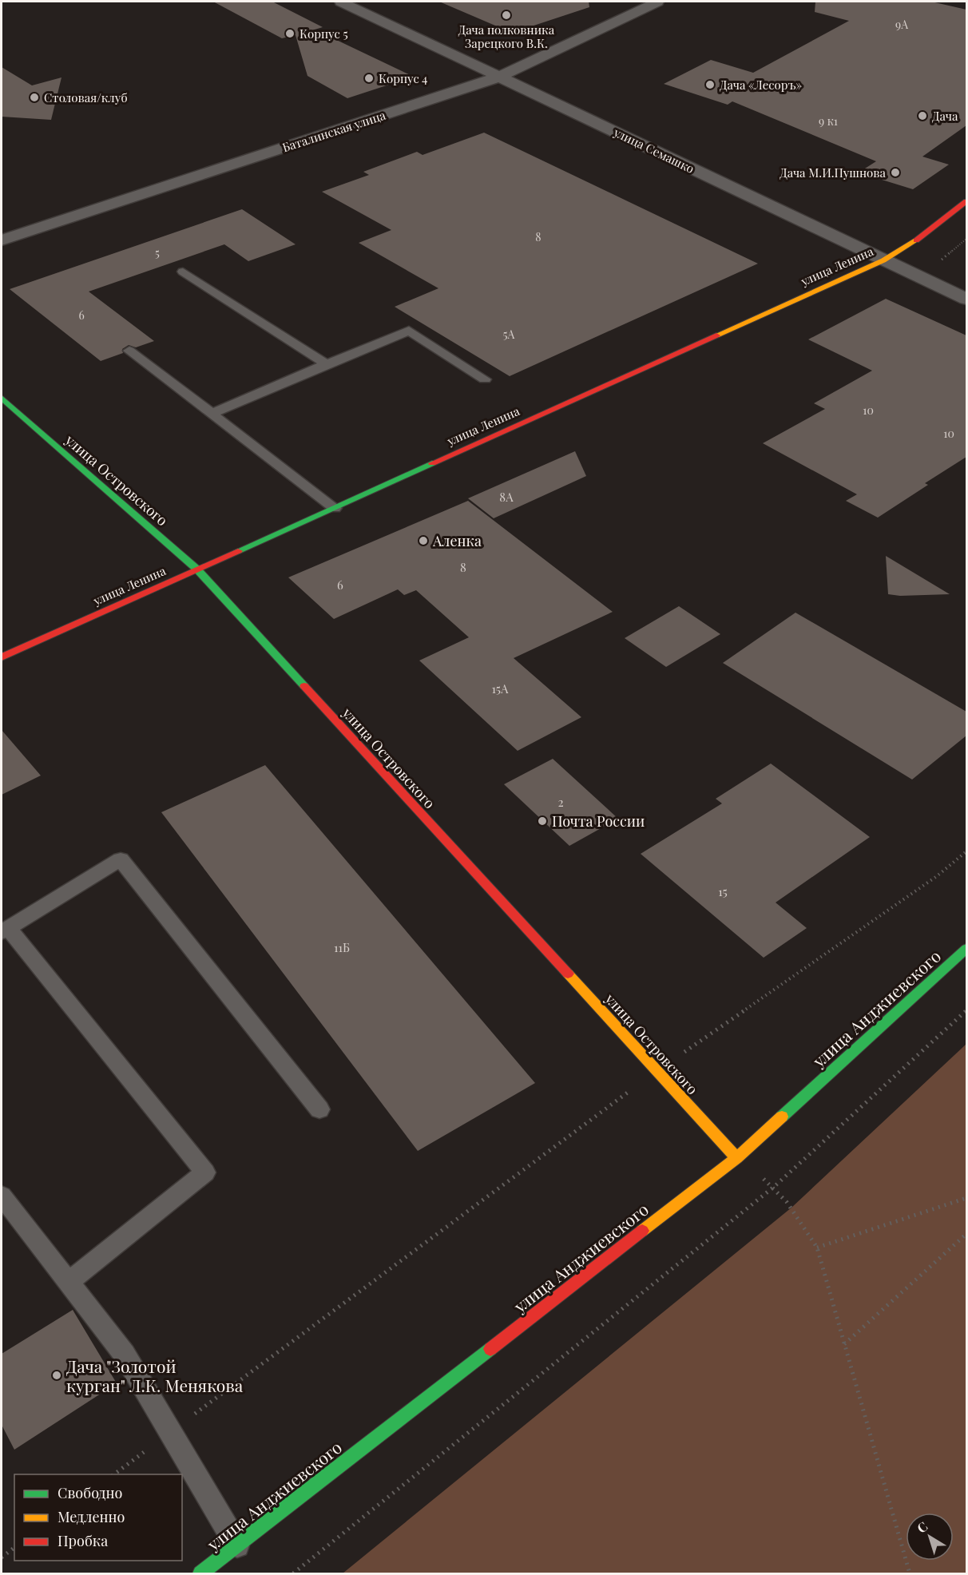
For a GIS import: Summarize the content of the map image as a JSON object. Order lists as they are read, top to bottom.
{
  "streets": {
    "street": [
      "Баталинская улица",
      "улица Семашко",
      "улица Ленина",
      "улица Островского",
      "улица Анджиевского"
    ]
  },
  "crossings": [
    ["Баталинская улица", "улица Семашко"],
    ["улица Семашко", "улица Ленина"],
    ["улица Ленина", "улица Островского"],
    ["улица Островского", "улица Анджиевского"]
  ],
  "places": [
    "Дача полковника Зарецкого В.К.",
    "Корпус 5",
    "Корпус 4",
    "Дача «Лесоръ»",
    "Столовая/клуб",
    "Дача",
    "Дача М.И.Пушнова",
    "Аленка",
    "Почта России",
    "Дача \"Золотой курган\" Л.К. Менякова"
  ],
  "house_numbers": [
    "9А",
    "9 к1",
    "8",
    "5",
    "6",
    "5А",
    "10",
    "10",
    "8А",
    "8",
    "6",
    "15А",
    "2",
    "15",
    "11Б"
  ],
  "legend": ["Свободно", "Медленно", "Пробка"],
  "north": "top left"
}
